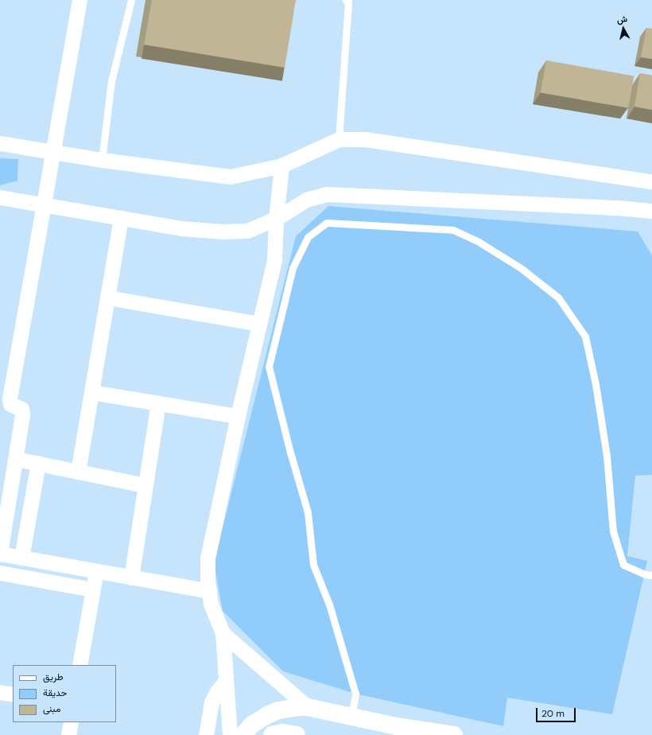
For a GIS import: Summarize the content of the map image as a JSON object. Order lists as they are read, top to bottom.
{
  "legend": ["طريق", "حديقة", "مبنى"],
  "scale_bar": "20 m",
  "north": "top"
}
